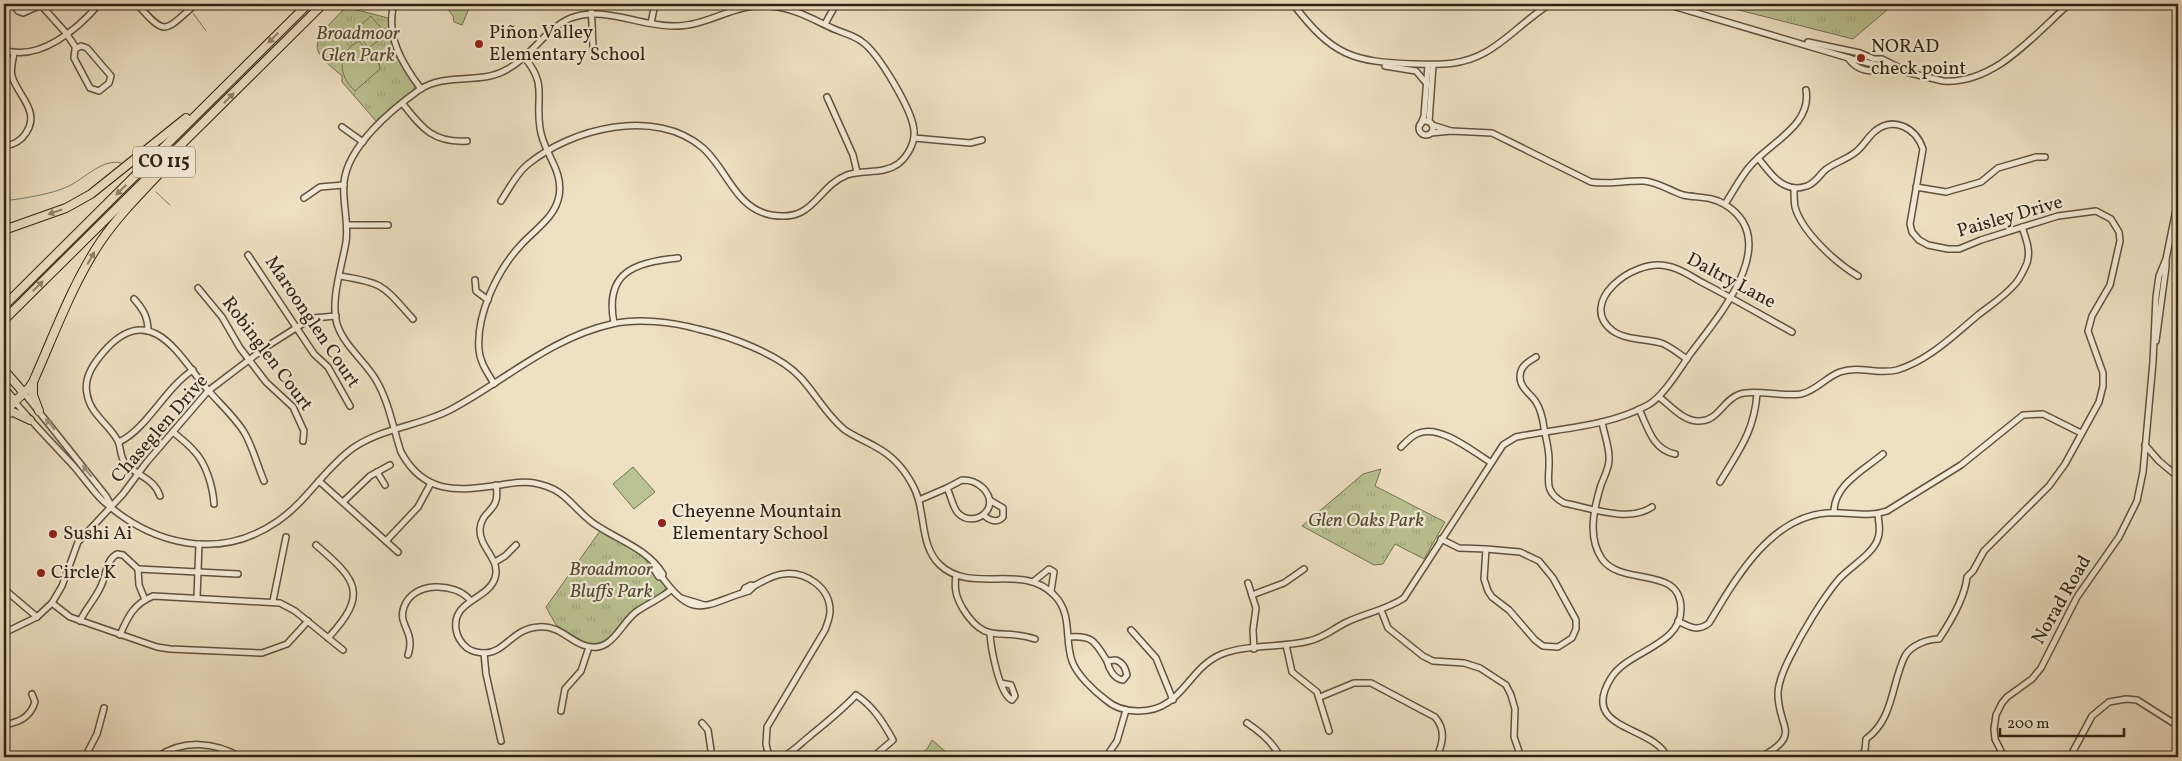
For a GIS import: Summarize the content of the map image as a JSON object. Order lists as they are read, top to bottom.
{
  "streets": {
    "highway": ["CO 115"],
    "street": [
      "Paisley Drive",
      "Daltry Lane",
      "Maroonglen Court",
      "Robinglen Court",
      "Chaseglen Drive",
      "Norad Road"
    ]
  },
  "crossings": [
    ["Maroonglen Court", "Chaseglen Drive"],
    ["Robinglen Court", "Chaseglen Drive"]
  ],
  "parks": ["Broadmoor Glen Park", "Glen Oaks Park", "Broadmoor Bluffs Park"],
  "places": [
    "Piñon Valley Elementary School",
    "NORAD check point",
    "Cheyenne Mountain Elementary School",
    "Sushi Ai",
    "Circle K"
  ],
  "scale_bar": "200 m"
}
